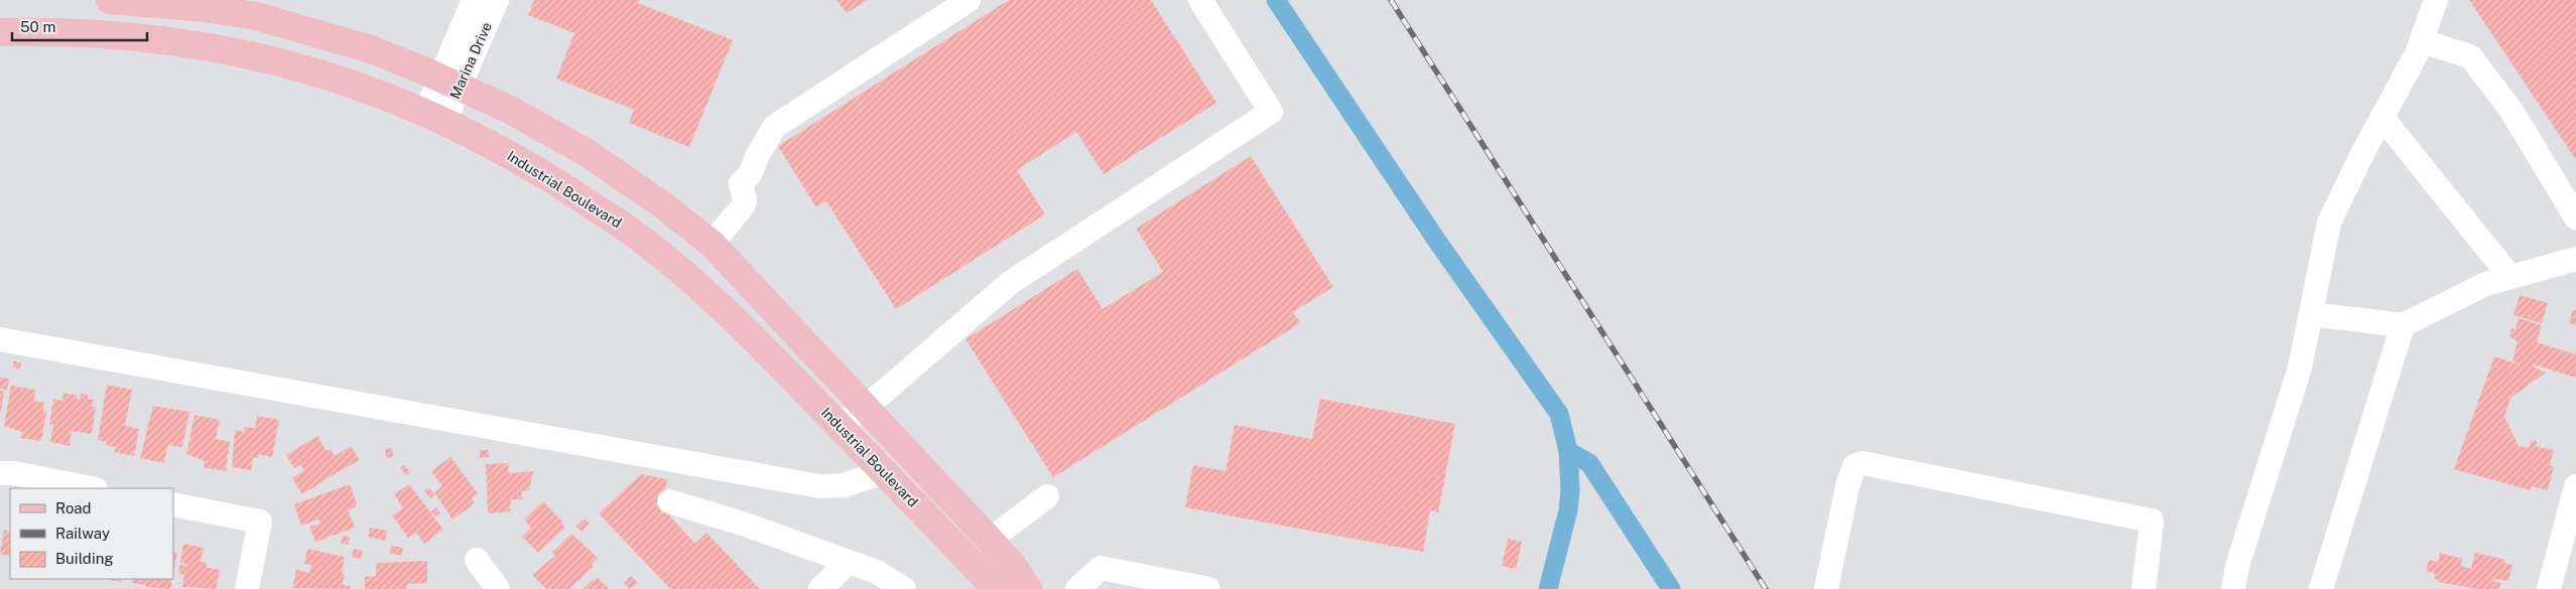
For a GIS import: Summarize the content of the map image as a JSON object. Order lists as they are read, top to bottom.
{
  "streets": {
    "main road": ["Industrial Boulevard"],
    "street": ["Marina Drive"]
  },
  "crossings": [
    ["Marina Drive", "Industrial Boulevard"]
  ],
  "legend": ["Road", "Railway", "Building"],
  "scale_bar": "50 m"
}
